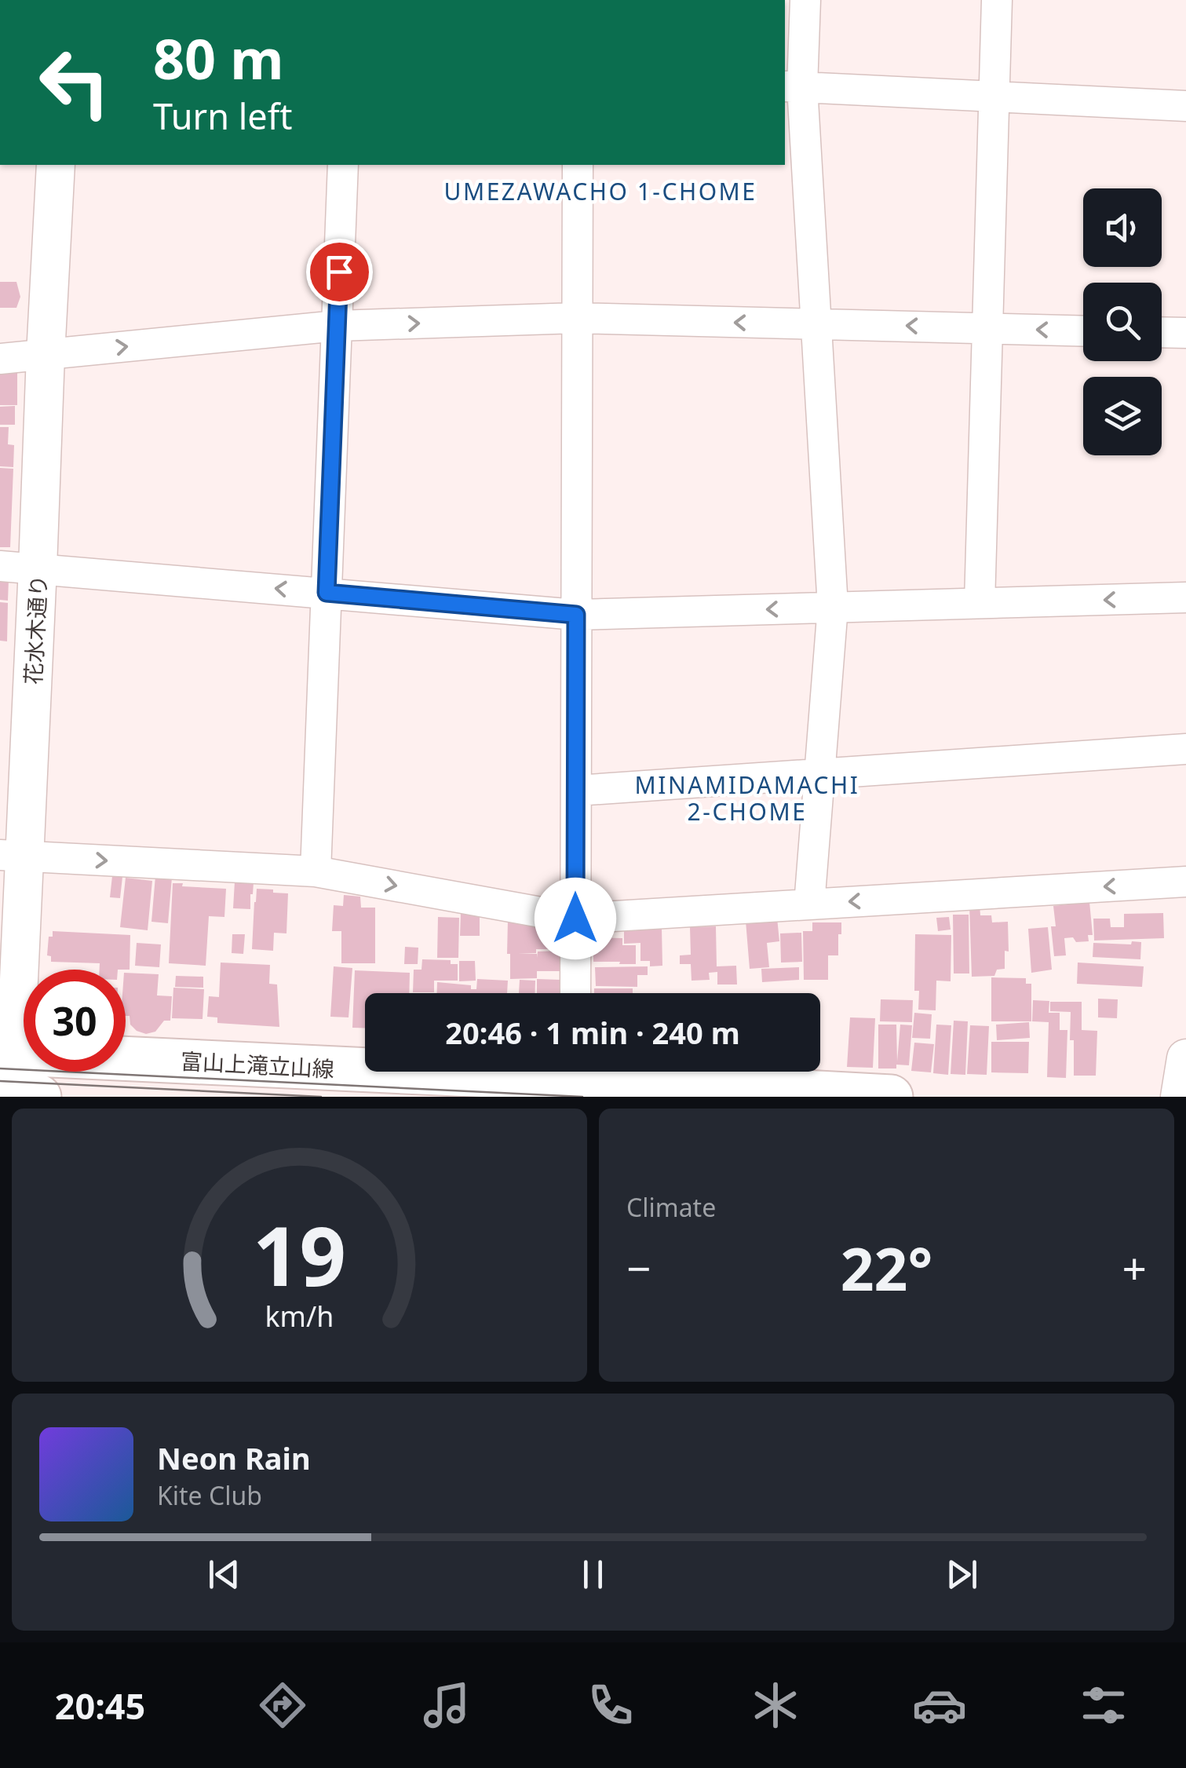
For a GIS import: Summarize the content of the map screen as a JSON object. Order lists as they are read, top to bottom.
{
  "streets": {
    "main road": ["富山上滝立山線"],
    "street": ["花水木通り"]
  },
  "crossings": [
    ["花水木通り", "富山上滝立山線"]
  ],
  "districts": ["UMEZAWACHO 1-CHOME", "MINAMIDAMACHI 2-CHOME"],
  "page": {
    "turn": ["80 m", "Turn left"],
    "limit": "30",
    "trip": "20:46 · 1 min · 240 m",
    "tile": "Climate",
    "heat": ["−", "22°", "+"],
    "song": ["Neon Rain", "Kite Club"],
    "tabs": "20:45",
    "gauge": ["19", "km/h"]
  }
}
